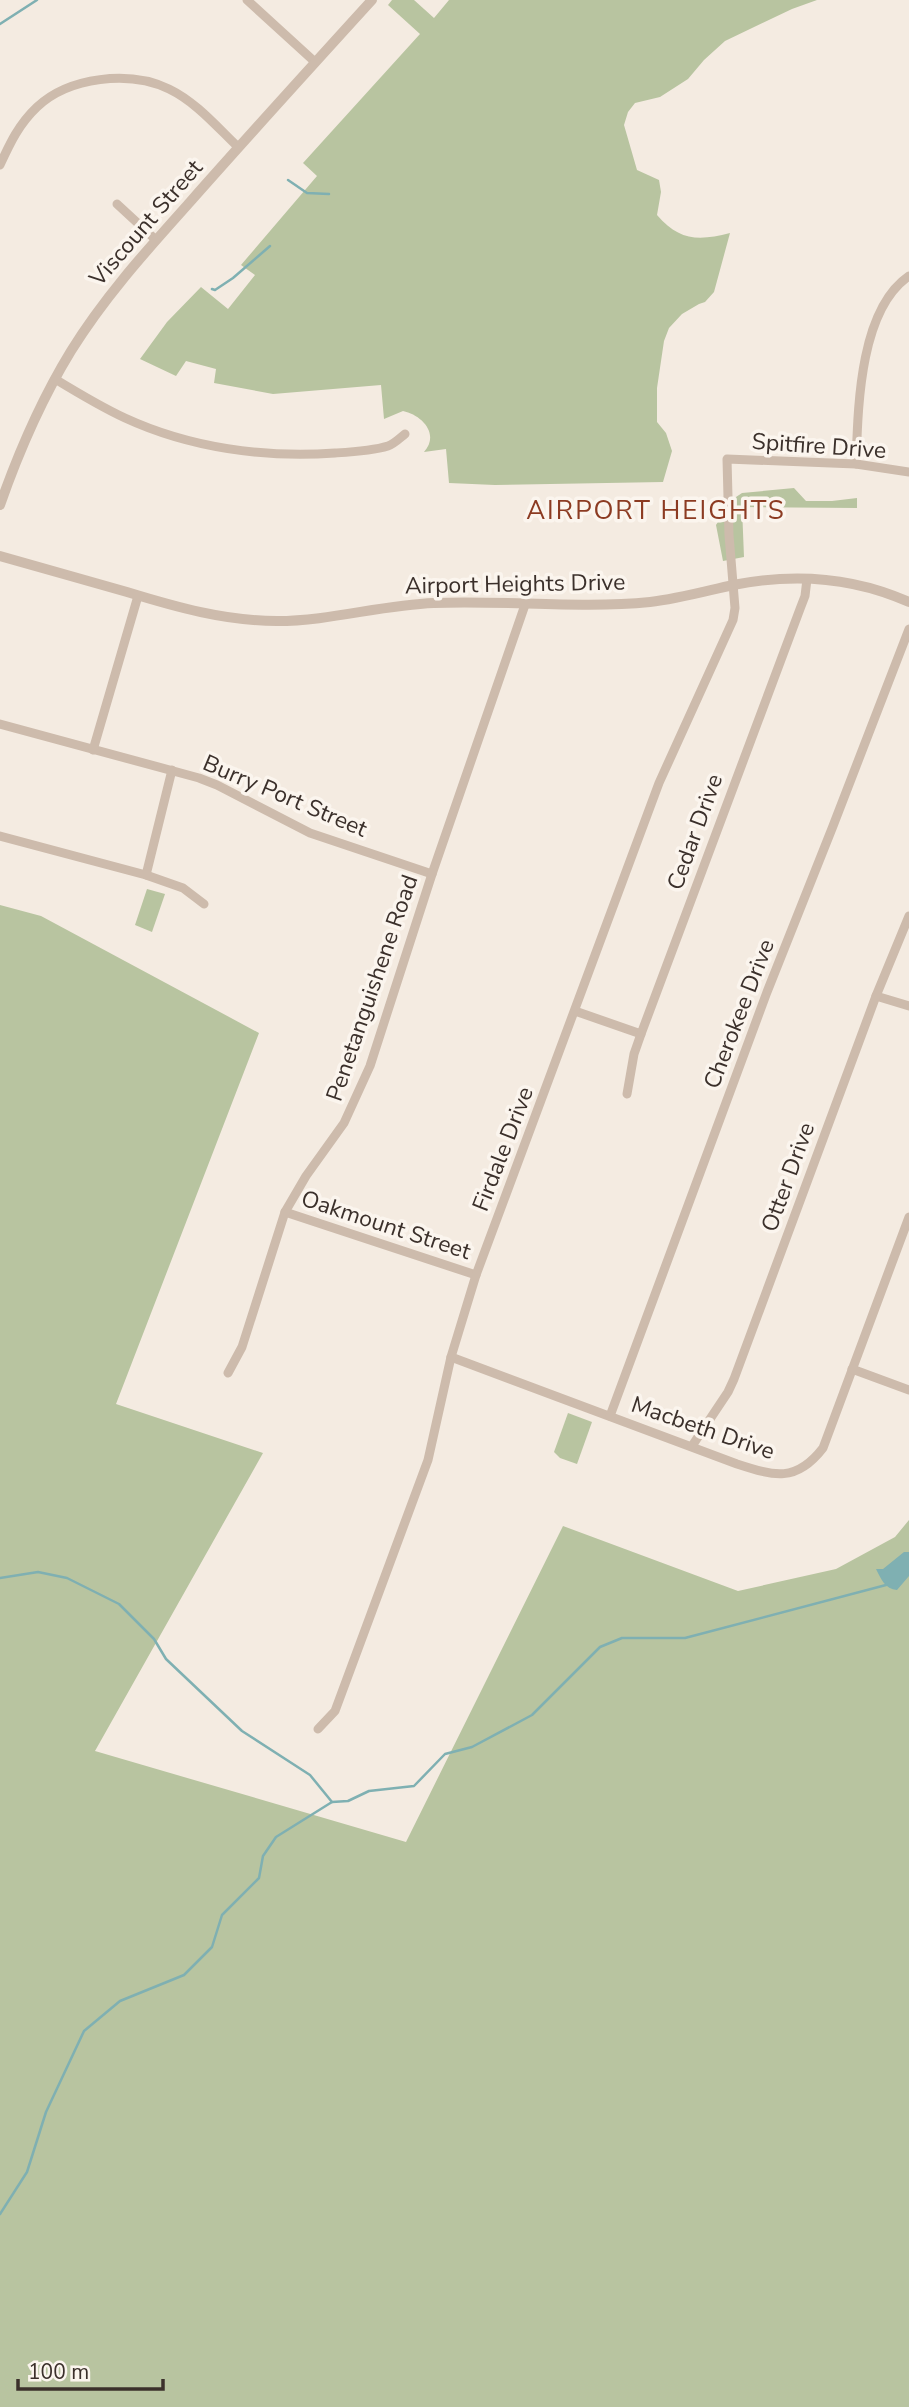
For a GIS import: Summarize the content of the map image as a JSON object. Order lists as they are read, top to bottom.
{
  "streets": {
    "street": [
      "Viscount Street",
      "Spitfire Drive",
      "Airport Heights Drive",
      "Burry Port Street",
      "Cedar Drive",
      "Penetanguishene Road",
      "Cherokee Drive",
      "Firdale Drive",
      "Otter Drive",
      "Oakmount Street",
      "Macbeth Drive"
    ]
  },
  "crossings": [
    ["Spitfire Drive", "Firdale Drive"],
    ["Airport Heights Drive", "Cedar Drive"],
    ["Airport Heights Drive", "Penetanguishene Road"],
    ["Airport Heights Drive", "Firdale Drive"],
    ["Burry Port Street", "Penetanguishene Road"],
    ["Penetanguishene Road", "Oakmount Street"],
    ["Cherokee Drive", "Macbeth Drive"],
    ["Firdale Drive", "Oakmount Street"],
    ["Firdale Drive", "Macbeth Drive"],
    ["Otter Drive", "Macbeth Drive"]
  ],
  "districts": ["AIRPORT HEIGHTS"],
  "scale_bar": "100 m"
}
